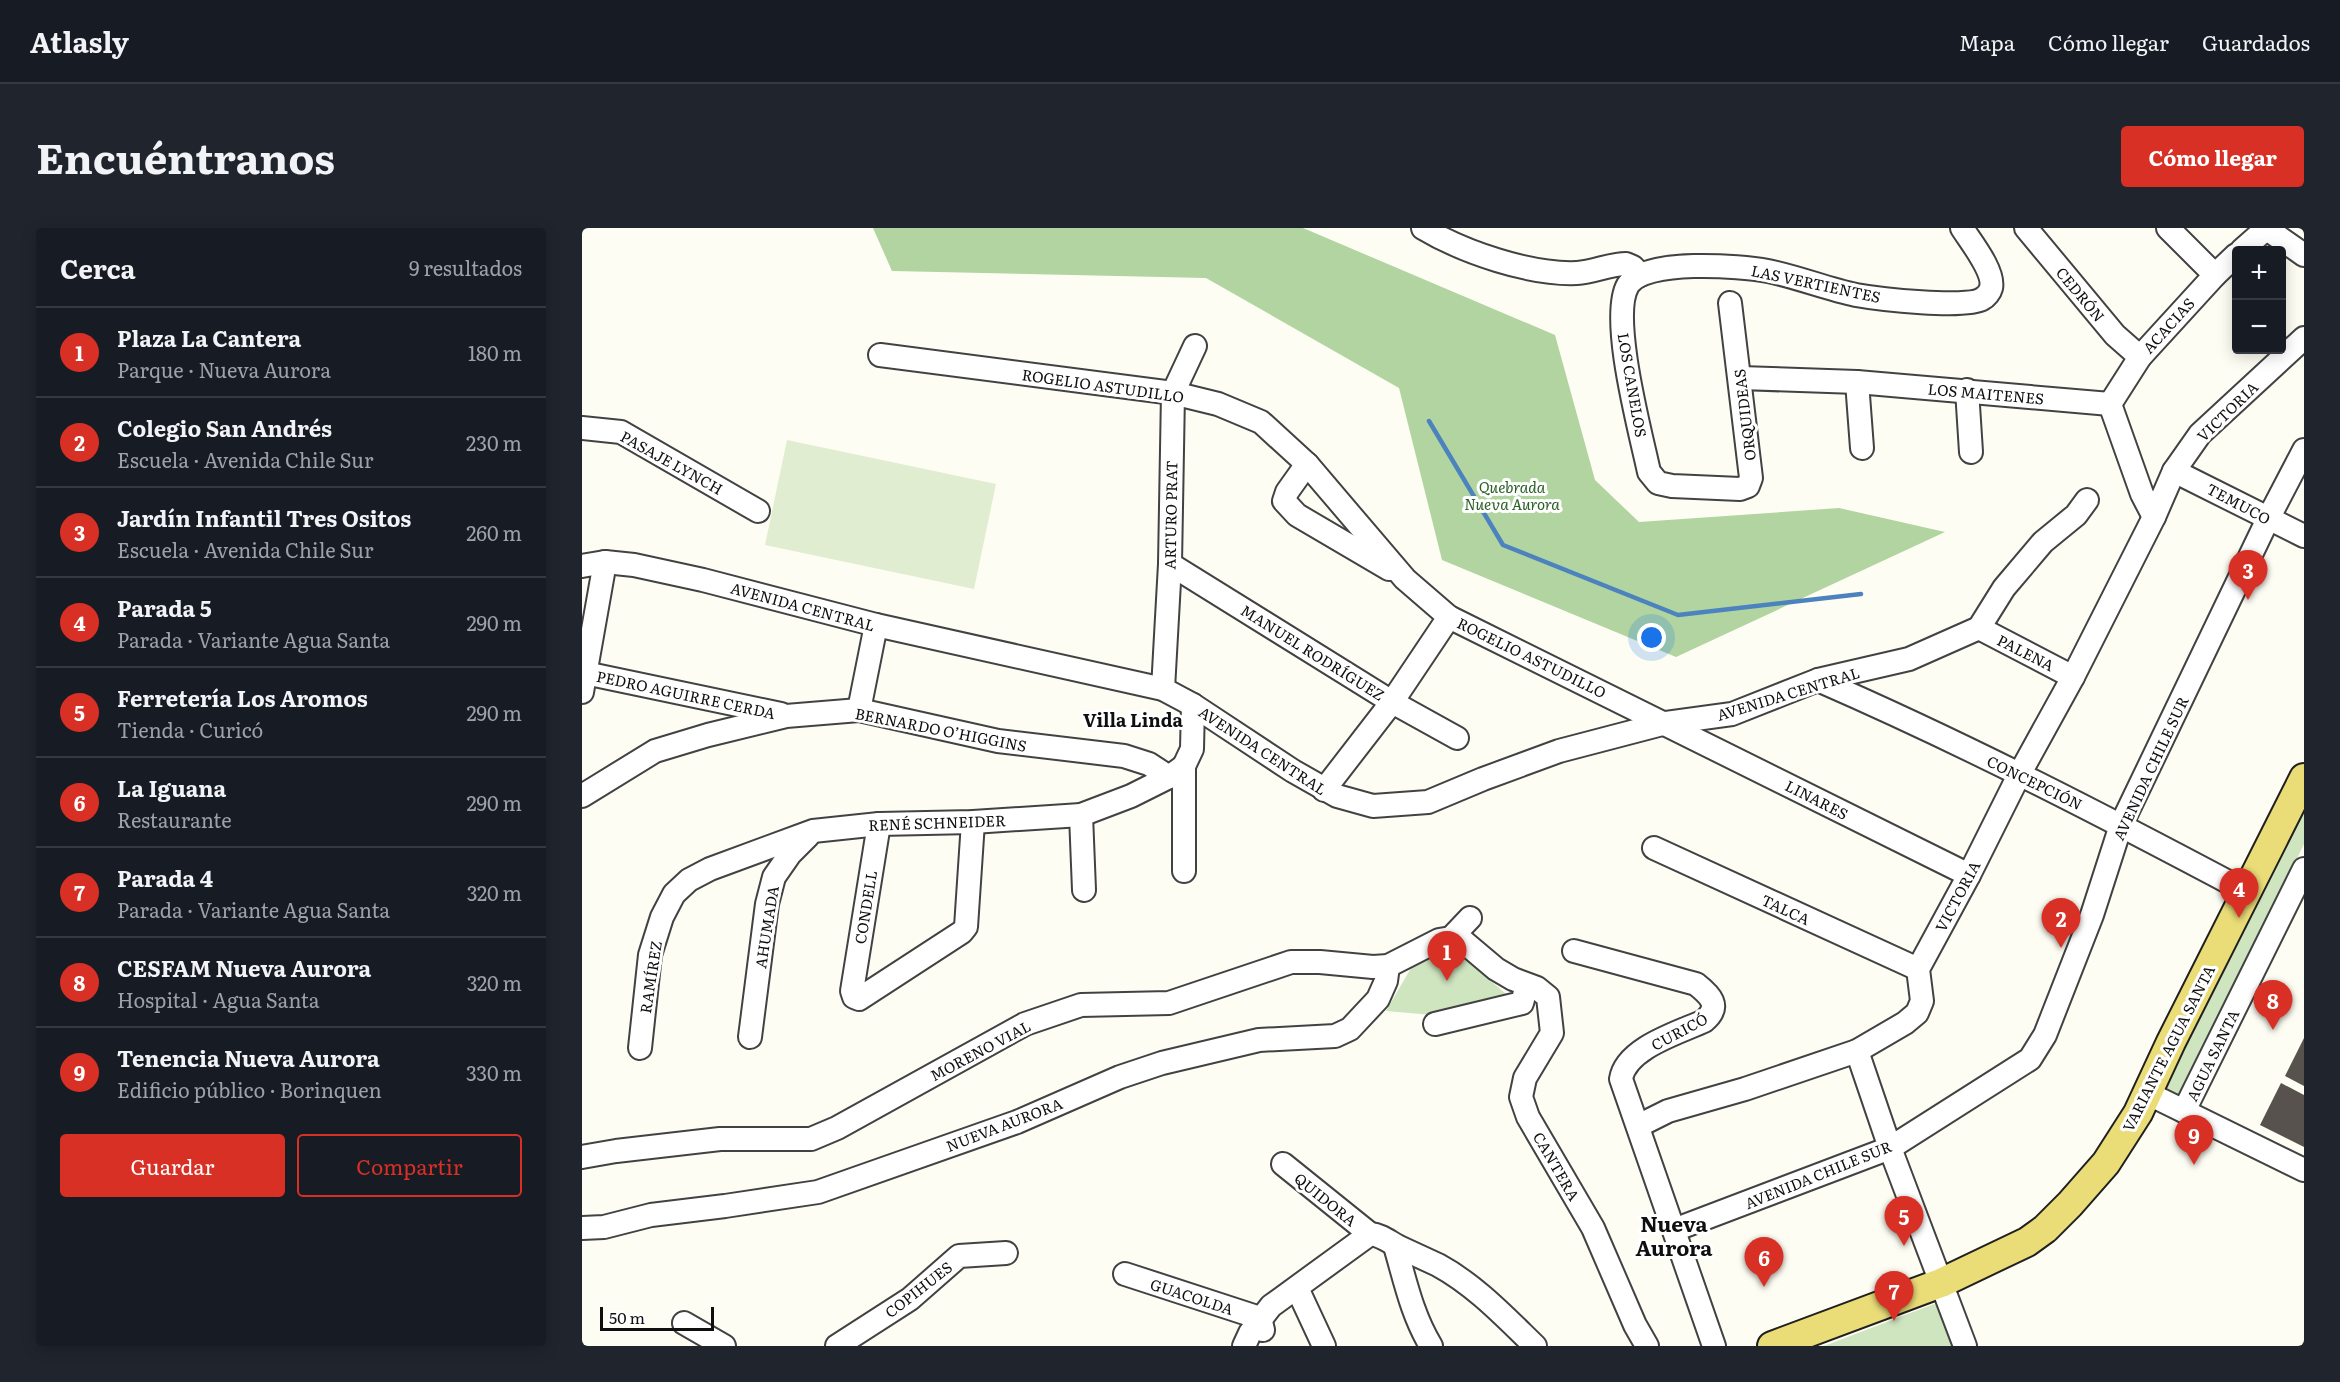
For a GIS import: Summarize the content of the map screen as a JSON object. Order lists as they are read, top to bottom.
{
  "streets": {
    "main road": ["VARIANTE AGUA SANTA"],
    "street": [
      "LAS VERTIENTES",
      "CEDRÓN",
      "ACACIAS",
      "ROGELIO ASTUDILLO",
      "LOS CANELOS",
      "LOS MAITENES",
      "VICTORIA",
      "ORQUIDEAS",
      "PASAJE LYNCH",
      "TEMUCO",
      "ARTURO PRAT",
      "AVENIDA CENTRAL",
      "MANUEL RODRÍGUEZ",
      "PALENA",
      "PEDRO AGUIRRE CERDA",
      "BERNARDO O’HIGGINS",
      "AVENIDA CHILE SUR",
      "CONCEPCIÓN",
      "LINARES",
      "RENÉ SCHNEIDER",
      "CONDELL",
      "TALCA",
      "AHUMADA",
      "RAMÍREZ",
      "CURICÓ",
      "MORENO VIAL",
      "AGUA SANTA",
      "NUEVA AURORA",
      "CANTERA",
      "QUIDORA",
      "COPIHUES",
      "GUACOLDA"
    ]
  },
  "crossings": [
    ["LAS VERTIENTES", "LOS CANELOS"],
    ["CEDRÓN", "ACACIAS"],
    ["ACACIAS", "LOS MAITENES"],
    ["ROGELIO ASTUDILLO", "ARTURO PRAT"],
    ["ROGELIO ASTUDILLO", "AVENIDA CENTRAL"],
    ["ROGELIO ASTUDILLO", "LINARES"],
    ["LOS CANELOS", "ORQUIDEAS"],
    ["LOS MAITENES", "ORQUIDEAS"],
    ["VICTORIA", "TEMUCO"],
    ["VICTORIA", "PALENA"],
    ["VICTORIA", "CONCEPCIÓN"],
    ["VICTORIA", "LINARES"],
    ["VICTORIA", "TALCA"],
    ["TEMUCO", "AVENIDA CHILE SUR"],
    ["ARTURO PRAT", "AVENIDA CENTRAL"],
    ["ARTURO PRAT", "MANUEL RODRÍGUEZ"],
    ["AVENIDA CENTRAL", "PALENA"],
    ["AVENIDA CENTRAL", "CONCEPCIÓN"],
    ["AVENIDA CENTRAL", "LINARES"],
    ["PEDRO AGUIRRE CERDA", "BERNARDO O’HIGGINS"],
    ["BERNARDO O’HIGGINS", "RENÉ SCHNEIDER"],
    ["AVENIDA CHILE SUR", "CONCEPCIÓN"],
    ["CONCEPCIÓN", "VARIANTE AGUA SANTA"],
    ["RENÉ SCHNEIDER", "CONDELL"],
    ["RENÉ SCHNEIDER", "AHUMADA"],
    ["RENÉ SCHNEIDER", "RAMÍREZ"],
    ["MORENO VIAL", "NUEVA AURORA"]
  ],
  "districts": ["Villa Linda", "Nueva Aurora"],
  "parks": ["Quebrada Nueva Aurora"],
  "scale_bar": "50 m",
  "page": {
    "header": "Atlasly",
    "nav": ["Mapa", "Cómo llegar", "Guardados"],
    "title": "Encuéntranos",
    "buttons": [
      "Cómo llegar",
      ["Guardar", "Compartir"]
    ],
    "heading": ["Cerca", "9 resultados"],
    "map_buttons": ["+", "−"],
    "list": [
      {
        "mark": "1",
        "name": "Plaza La Cantera",
        "note": "Parque · Nueva Aurora",
        "value": "180 m"
      },
      {
        "mark": "2",
        "name": "Colegio San Andrés",
        "note": "Escuela · Avenida Chile Sur",
        "value": "230 m"
      },
      {
        "mark": "3",
        "name": "Jardín Infantil Tres Ositos",
        "note": "Escuela · Avenida Chile Sur",
        "value": "260 m"
      },
      {
        "mark": "4",
        "name": "Parada 5",
        "note": "Parada · Variante Agua Santa",
        "value": "290 m"
      },
      {
        "mark": "5",
        "name": "Ferretería Los Aromos",
        "note": "Tienda · Curicó",
        "value": "290 m"
      },
      {
        "mark": "6",
        "name": "La Iguana",
        "note": "Restaurante",
        "value": "290 m"
      },
      {
        "mark": "7",
        "name": "Parada 4",
        "note": "Parada · Variante Agua Santa",
        "value": "320 m"
      },
      {
        "mark": "8",
        "name": "CESFAM Nueva Aurora",
        "note": "Hospital · Agua Santa",
        "value": "320 m"
      },
      {
        "mark": "9",
        "name": "Tenencia Nueva Aurora",
        "note": "Edificio público · Borinquen",
        "value": "330 m"
      }
    ],
    "pins": [
      "3",
      "4",
      "2",
      "1",
      "8",
      "9",
      "5",
      "6",
      "7"
    ],
    "scale": "50 m"
  }
}
